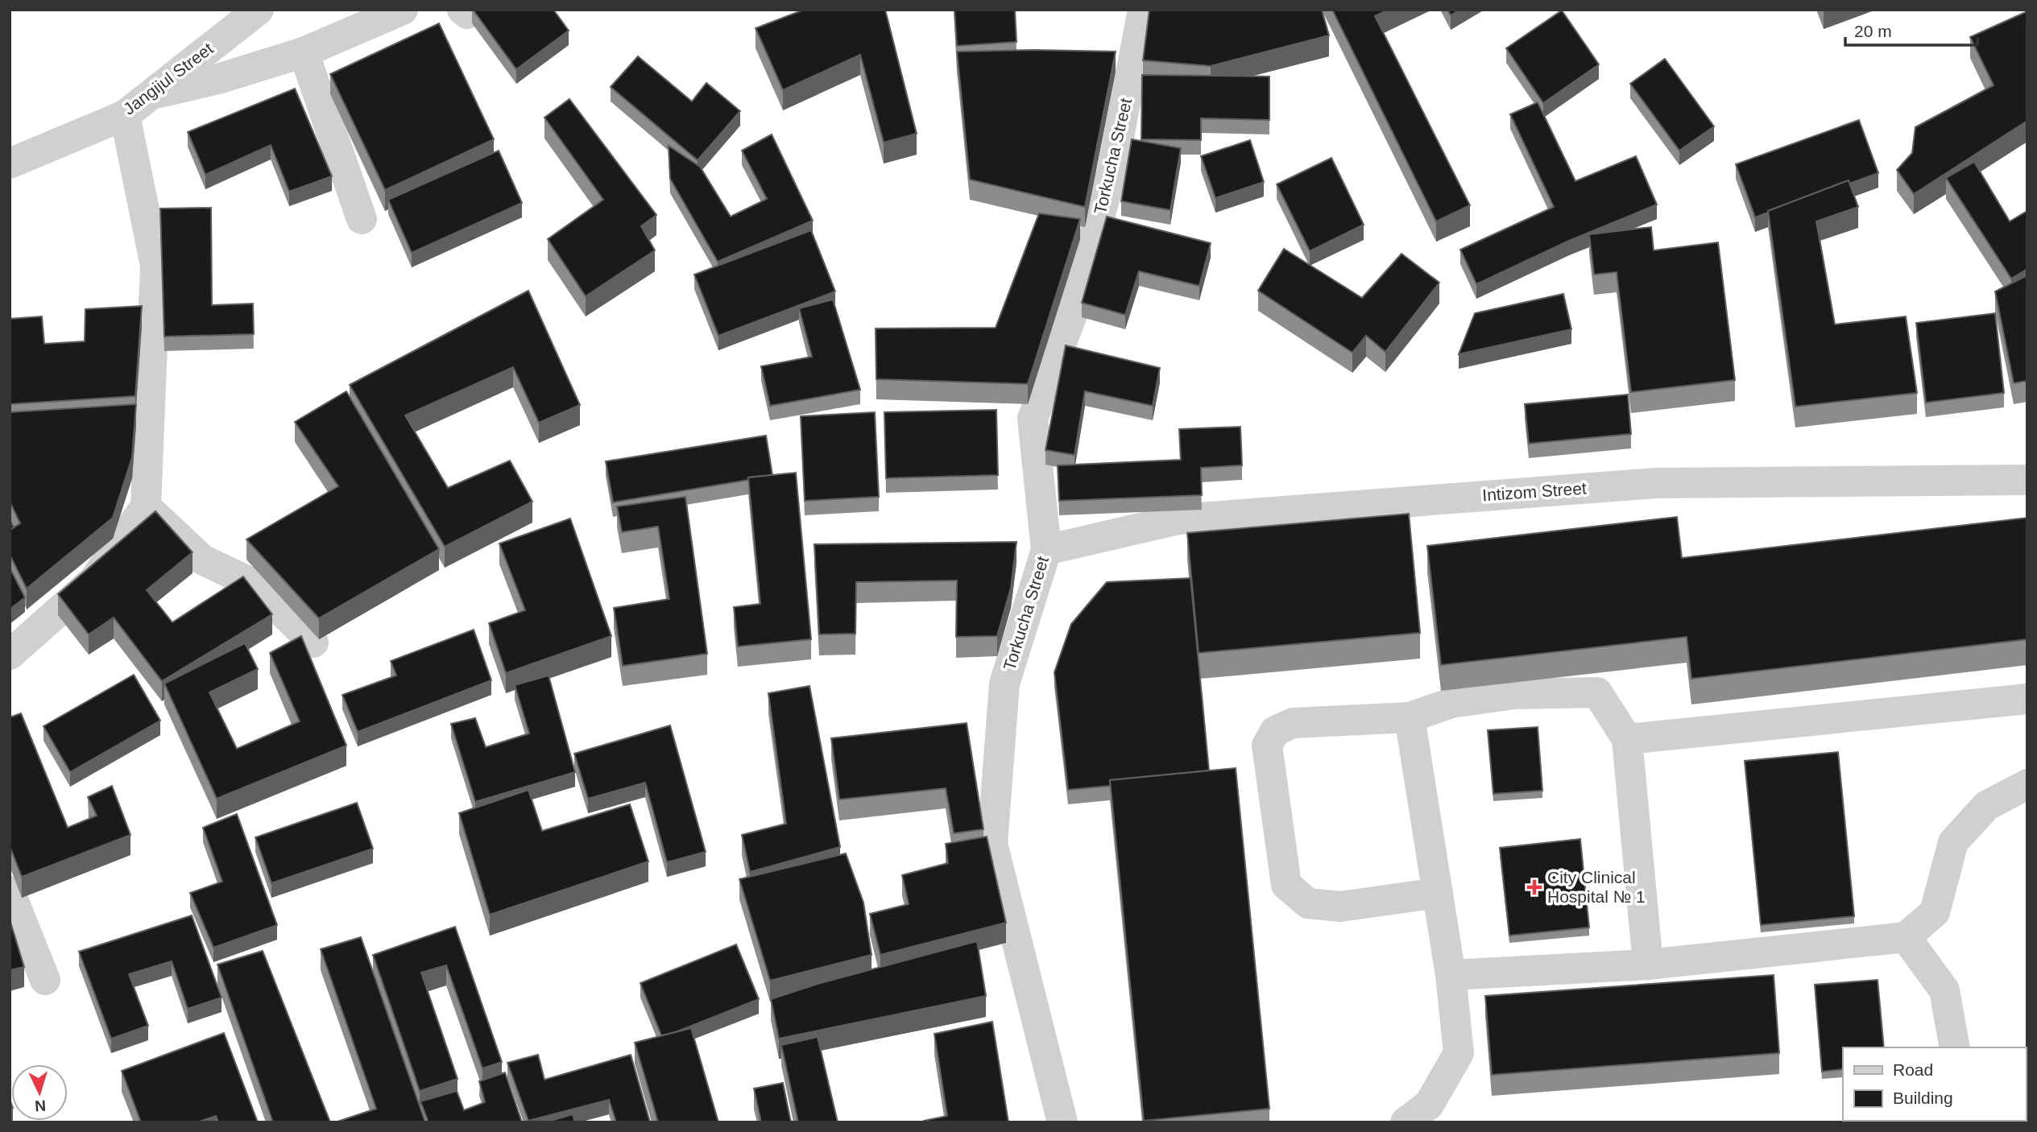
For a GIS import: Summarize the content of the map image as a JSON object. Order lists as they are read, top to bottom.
{
  "streets": {
    "street": ["Jangijul Street", "Torkucha Street", "Intizom Street"]
  },
  "crossings": [
    ["Torkucha Street", "Intizom Street"]
  ],
  "places": {
    "health": ["City Clinical Hospital № 1"]
  },
  "legend": ["Road", "Building"],
  "scale_bar": "20 m",
  "north": "bottom"
}
